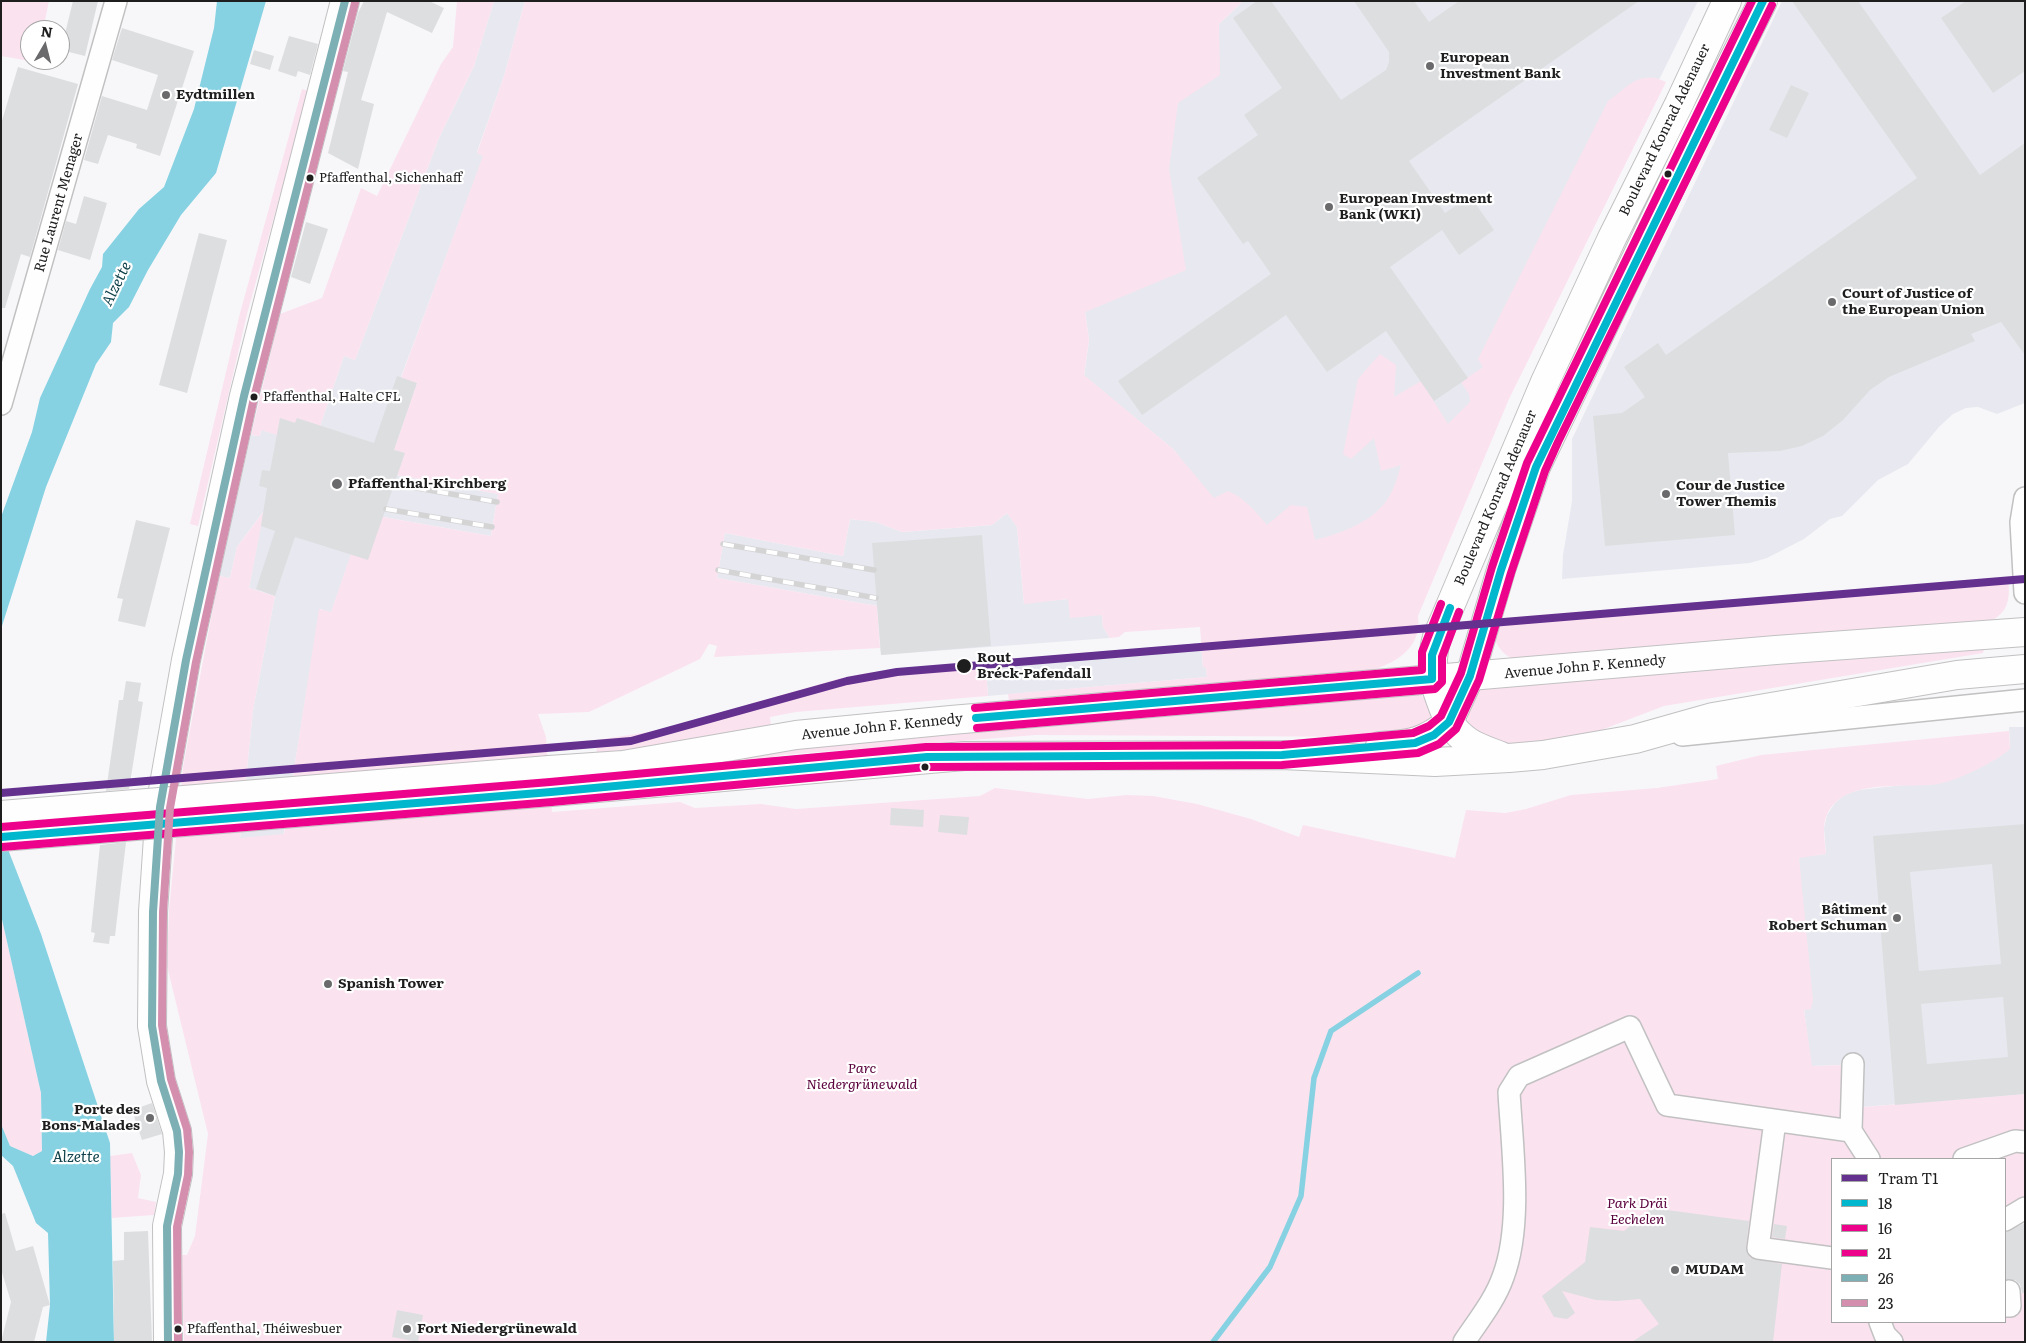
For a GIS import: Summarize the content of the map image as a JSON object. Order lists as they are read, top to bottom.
{
  "streets": {
    "main road": ["Boulevard Konrad Adenauer", "Avenue John F. Kennedy"],
    "street": ["Rue Laurent Menager"]
  },
  "crossings": [
    ["Boulevard Konrad Adenauer", "Avenue John F. Kennedy"]
  ],
  "water": ["Alzette"],
  "parks": ["Parc Niedergrünewald", "Park Dräi Eechelen"],
  "places": [
    "European Investment Bank",
    "Eydtmillen",
    "Pfaffenthal, Sichenhaff",
    "European Investment Bank (WKI)",
    "Court of Justice of the European Union",
    "Pfaffenthal, Halte CFL",
    "Pfaffenthal-Kirchberg",
    "Cour de Justice Tower Themis",
    "Rout Bréck-Pafendall",
    "Bâtiment Robert Schuman",
    "Spanish Tower",
    "Porte des Bons-Malades",
    "MUDAM",
    "Pfaffenthal, Théiwesbuer",
    "Fort Niedergrünewald"
  ],
  "lines": [
    "transit line 18",
    "transit line 21",
    "transit line 26",
    "transit line 23",
    "transit line 16",
    "tram line T1"
  ],
  "legend": [
    "Tram T1",
    "18",
    "16",
    "21",
    "26",
    "23"
  ],
  "north": "top"
}
